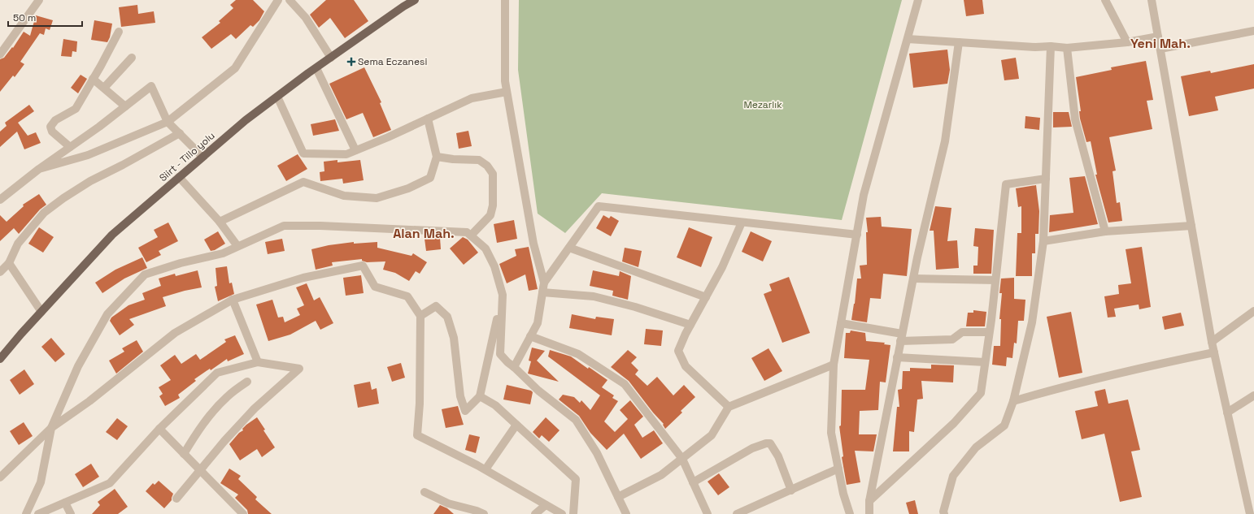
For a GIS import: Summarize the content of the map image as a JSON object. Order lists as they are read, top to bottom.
{
  "streets": {
    "main road": ["Siirt - Tillo yolu"]
  },
  "districts": ["Yeni Mah.", "Alan Mah."],
  "parks": ["Mezarlık"],
  "places": {
    "health": ["Sema Eczanesi"]
  },
  "scale_bar": "50 m"
}
